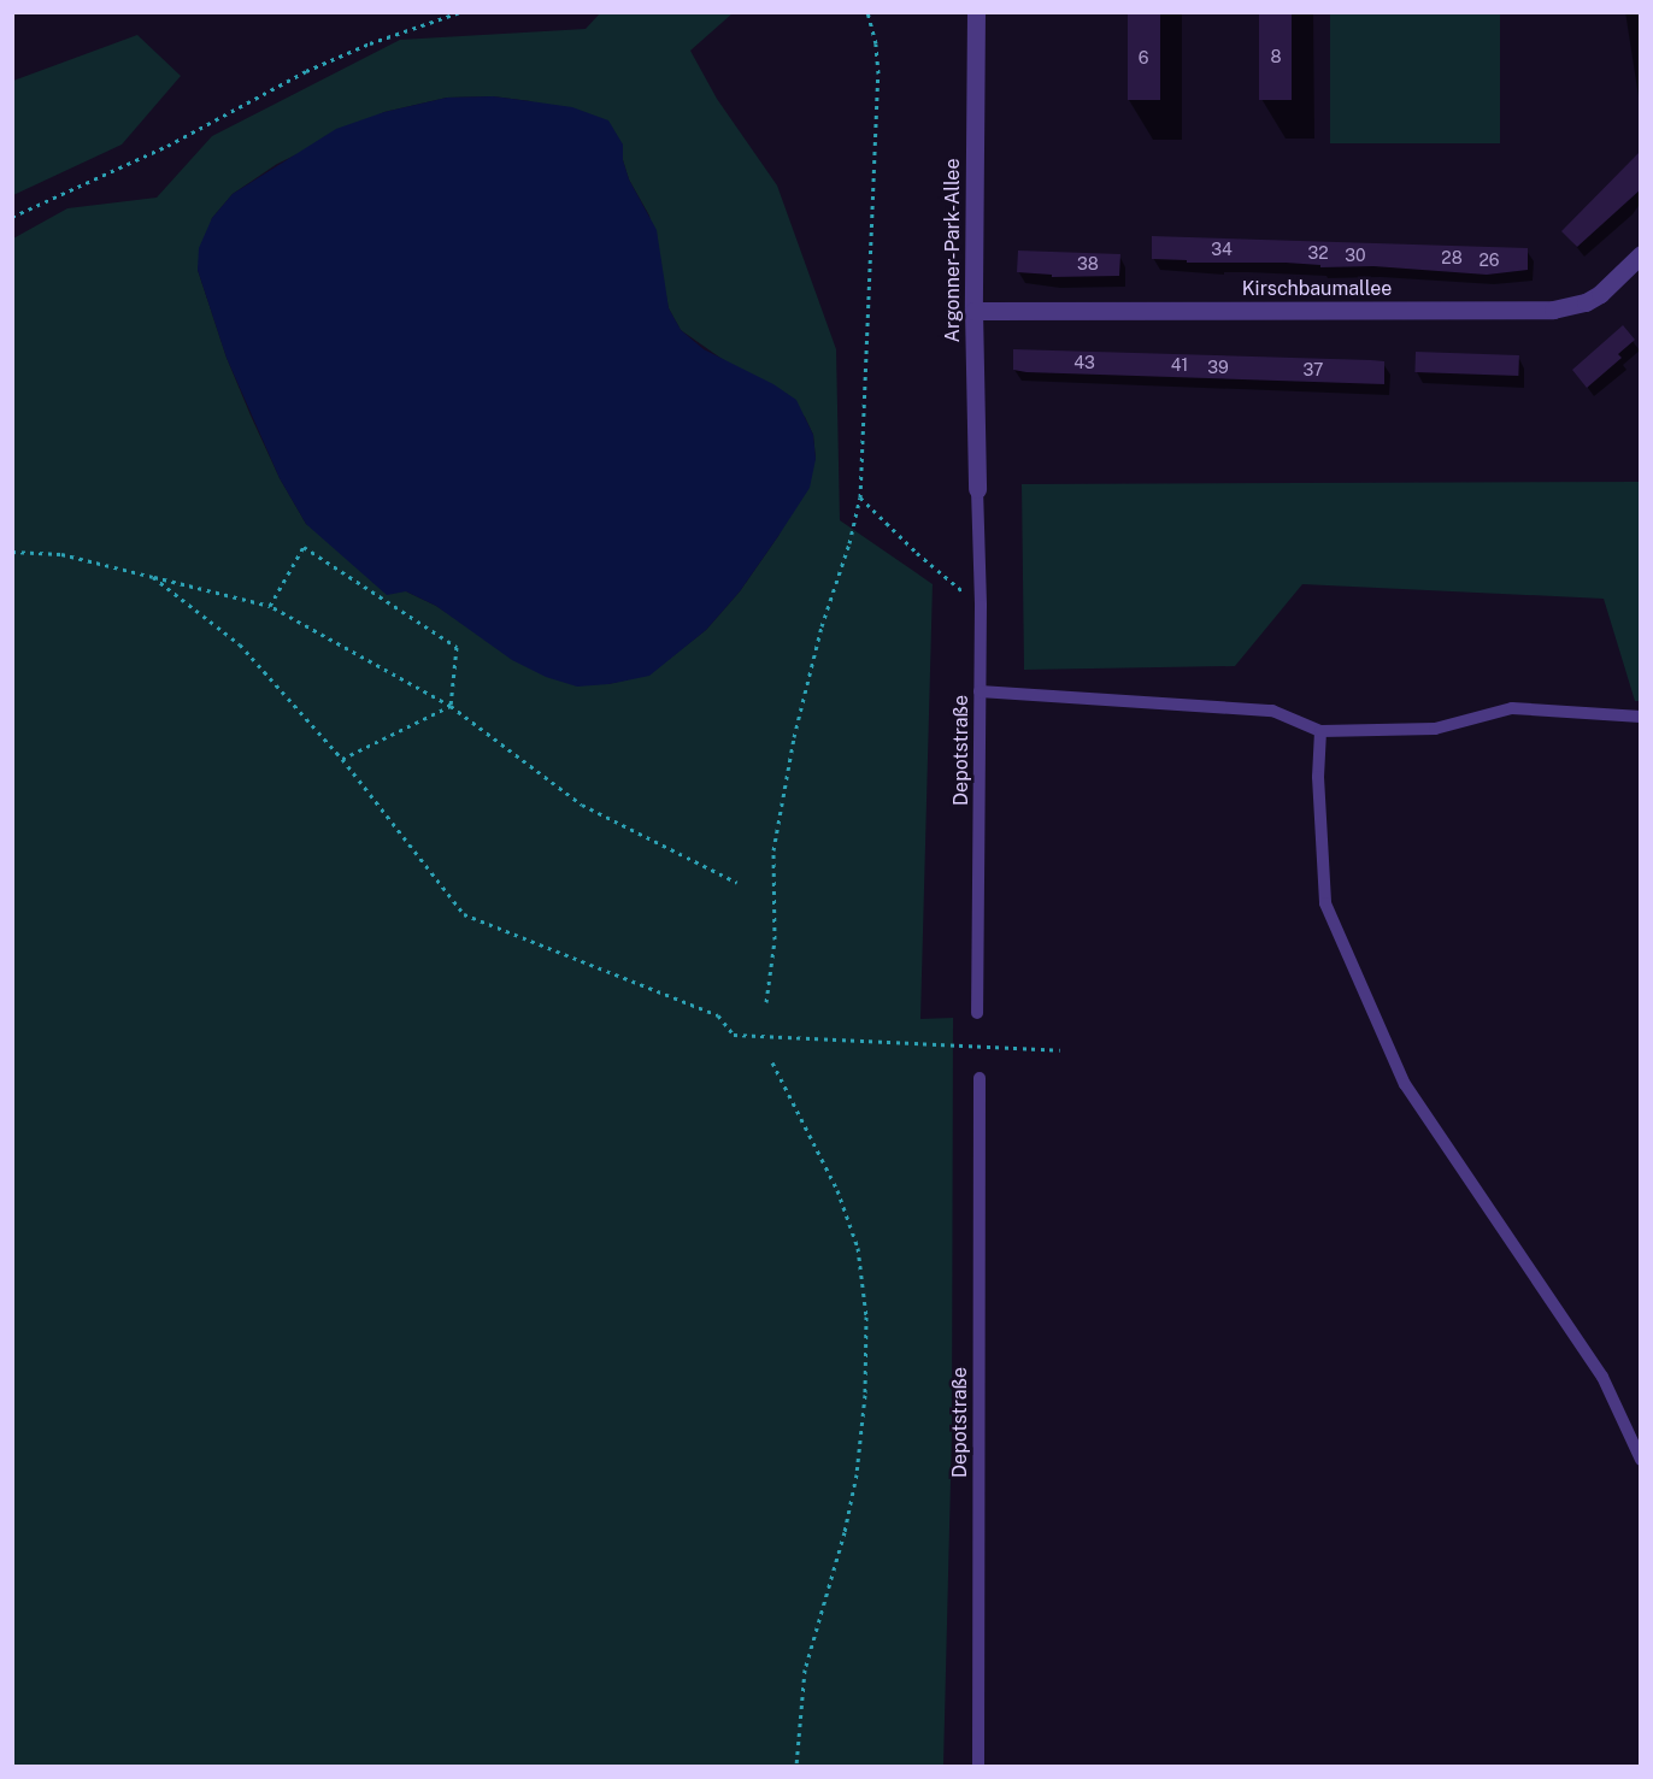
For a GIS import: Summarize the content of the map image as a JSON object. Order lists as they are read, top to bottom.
{
  "streets": {
    "street": ["Argonner-Park-Allee", "Kirschbaumallee"],
    "lane": ["Depotstraße"]
  },
  "crossings": [
    ["Argonner-Park-Allee", "Kirschbaumallee"],
    ["Argonner-Park-Allee", "Depotstraße"]
  ],
  "house_numbers": [
    "8",
    "6",
    "34",
    "32",
    "30",
    "28",
    "26",
    "38",
    "43",
    "41",
    "39",
    "37"
  ]
}
